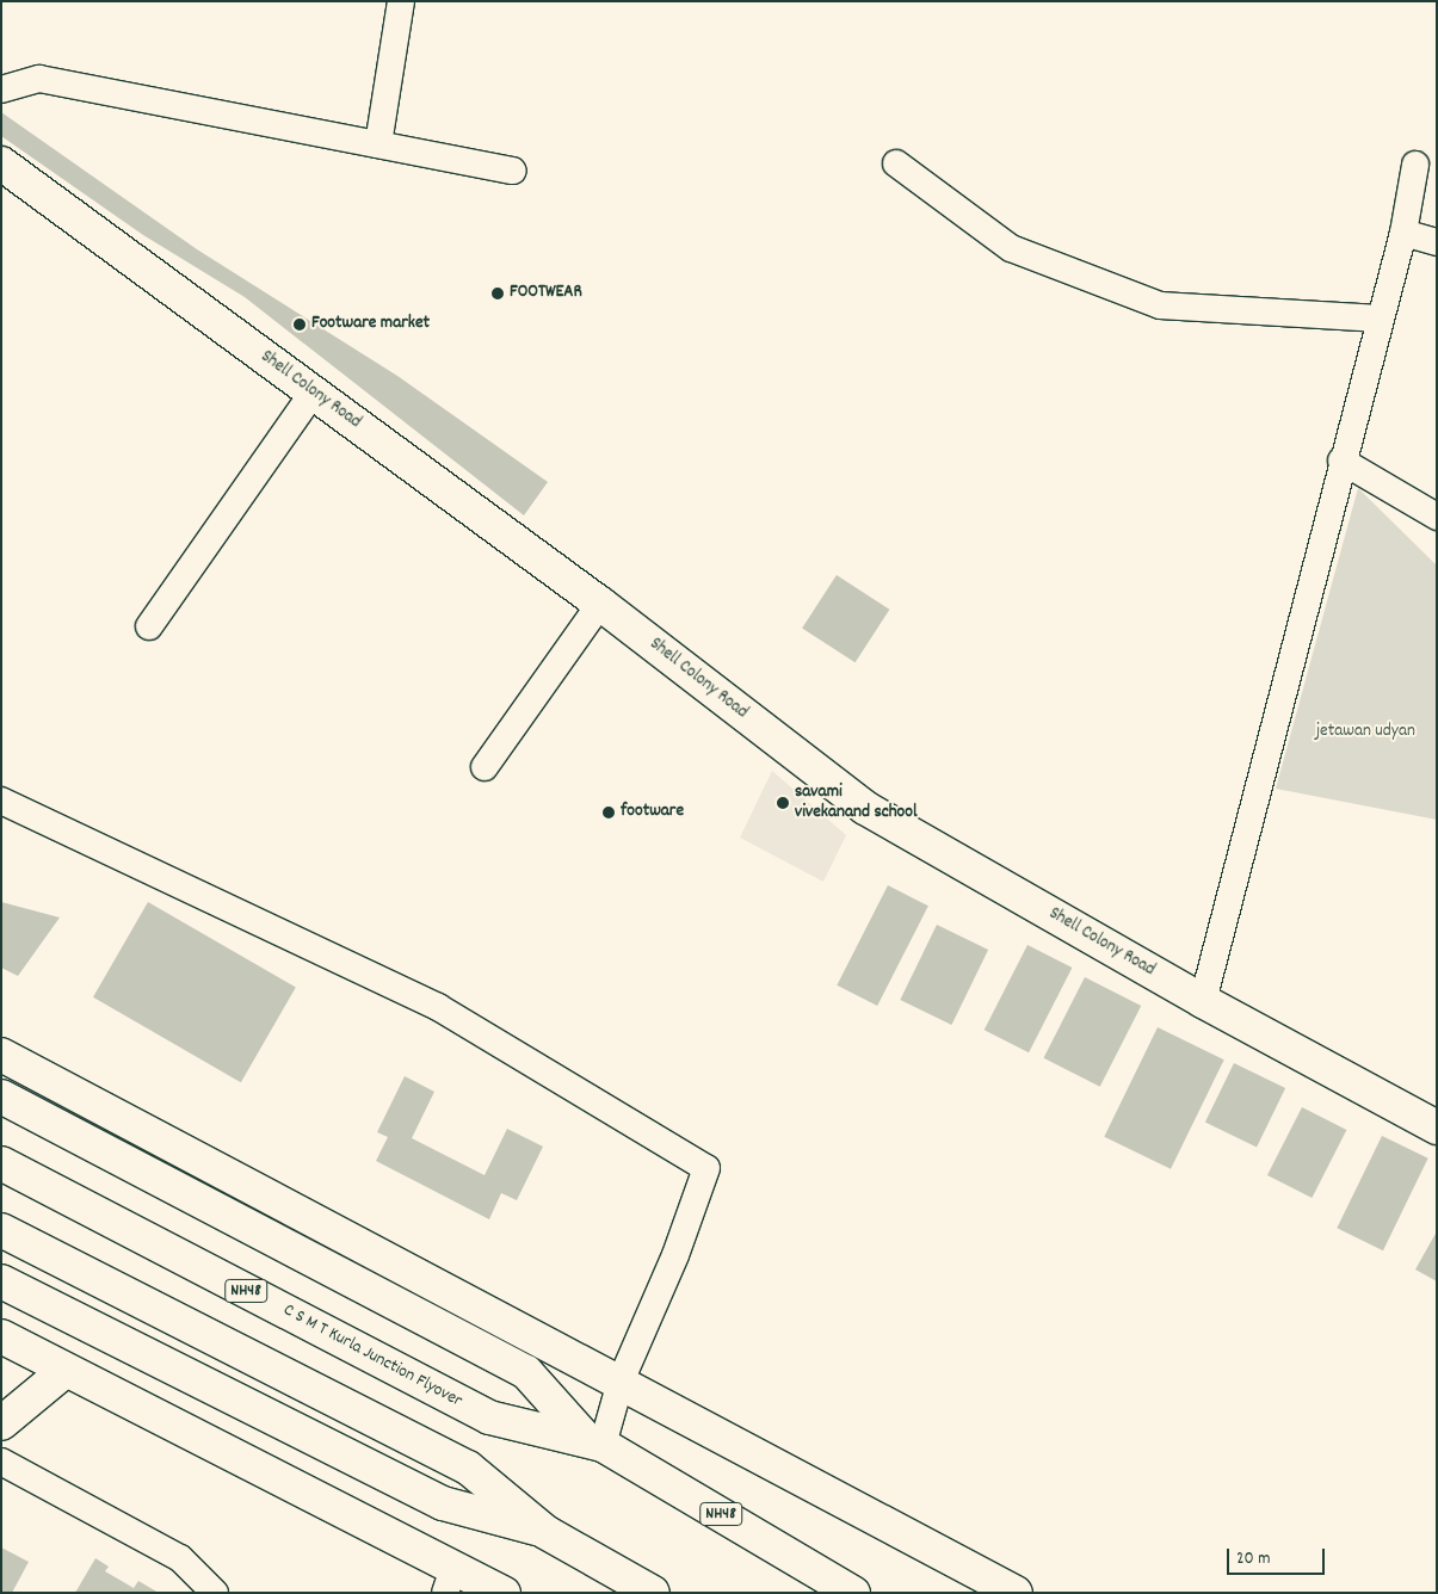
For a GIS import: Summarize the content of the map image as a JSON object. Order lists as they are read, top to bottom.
{
  "streets": {
    "main road": ["Shell Colony Road", "NH48", "C S M T Kurla Junction Flyover"]
  },
  "crossings": [
    ["NH48", "C S M T Kurla Junction Flyover"]
  ],
  "parks": ["jetawan udyan"],
  "places": [
    "FOOTWEAR",
    "Footware market",
    "savami vivekanand school",
    "footware"
  ],
  "scale_bar": "20 m"
}
